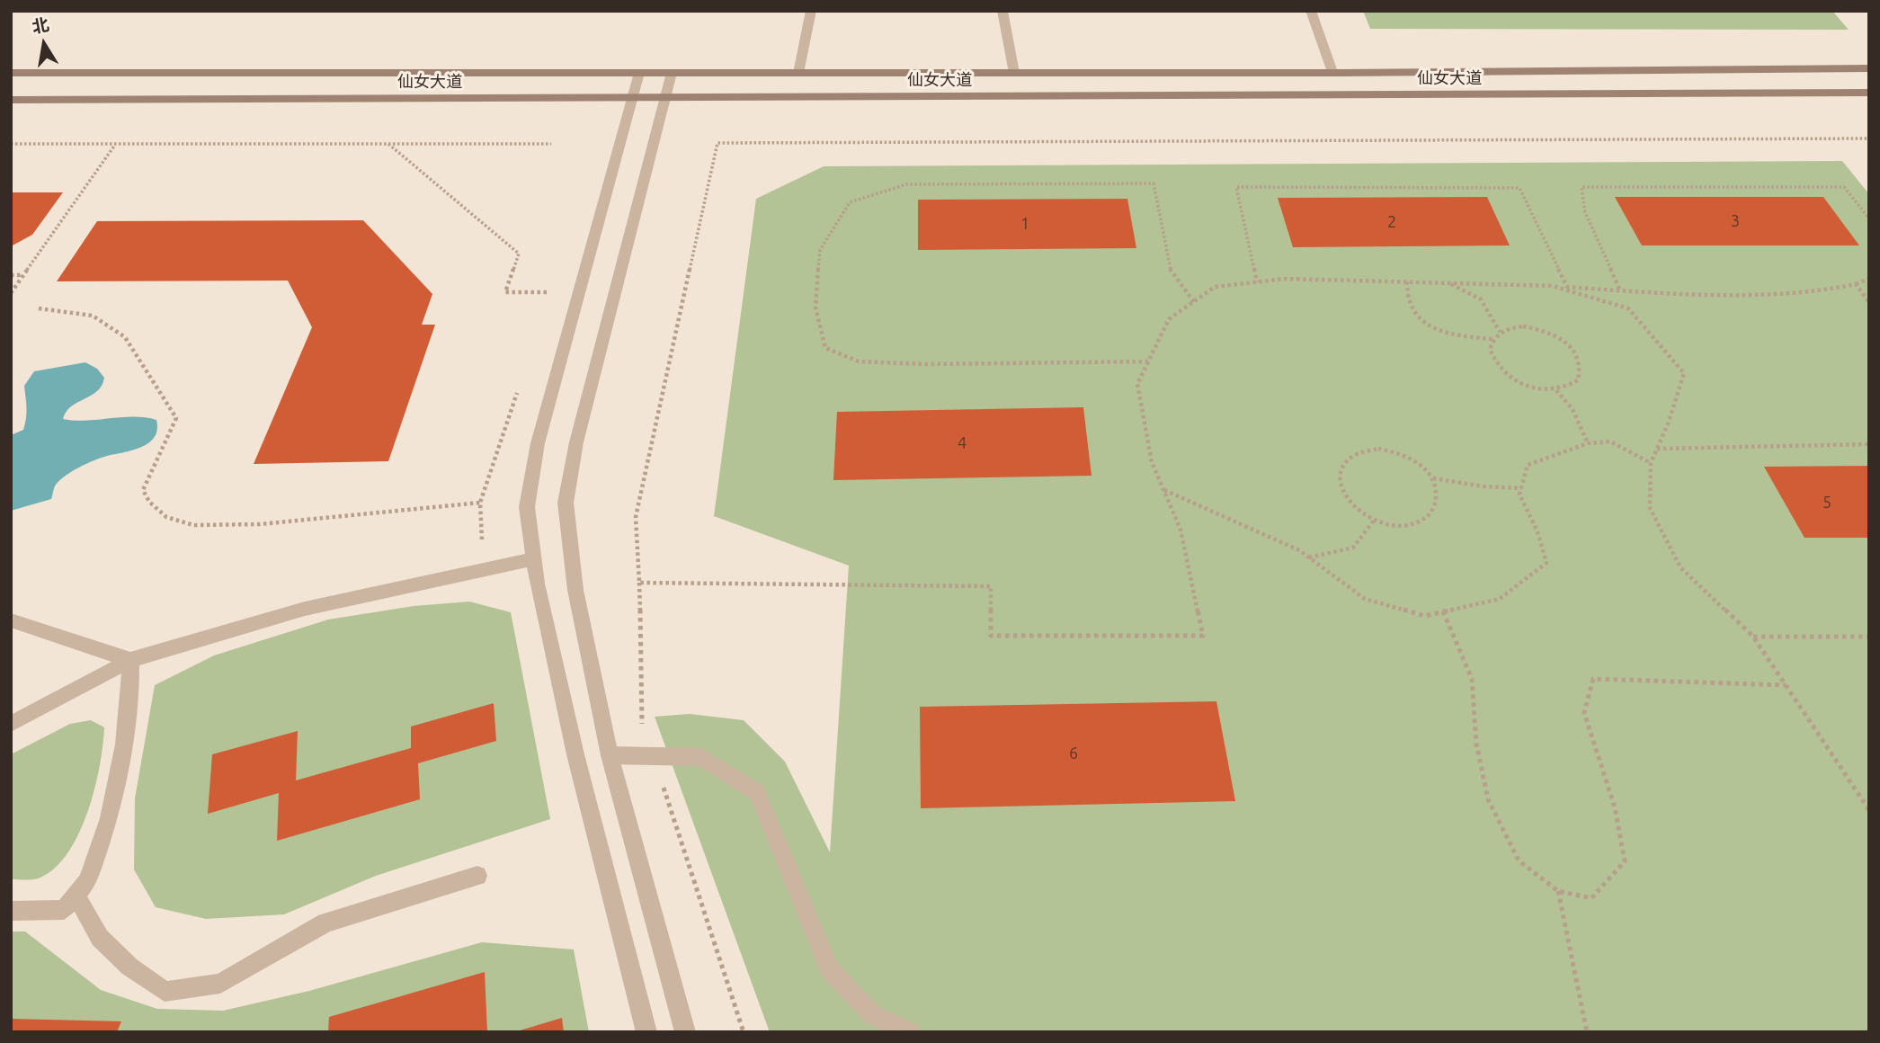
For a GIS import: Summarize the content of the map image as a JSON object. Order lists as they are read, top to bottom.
{
  "streets": {
    "main road": ["仙女大道"]
  },
  "house_numbers": [
    "3",
    "2",
    "1",
    "4",
    "5",
    "6"
  ],
  "north": "top"
}
